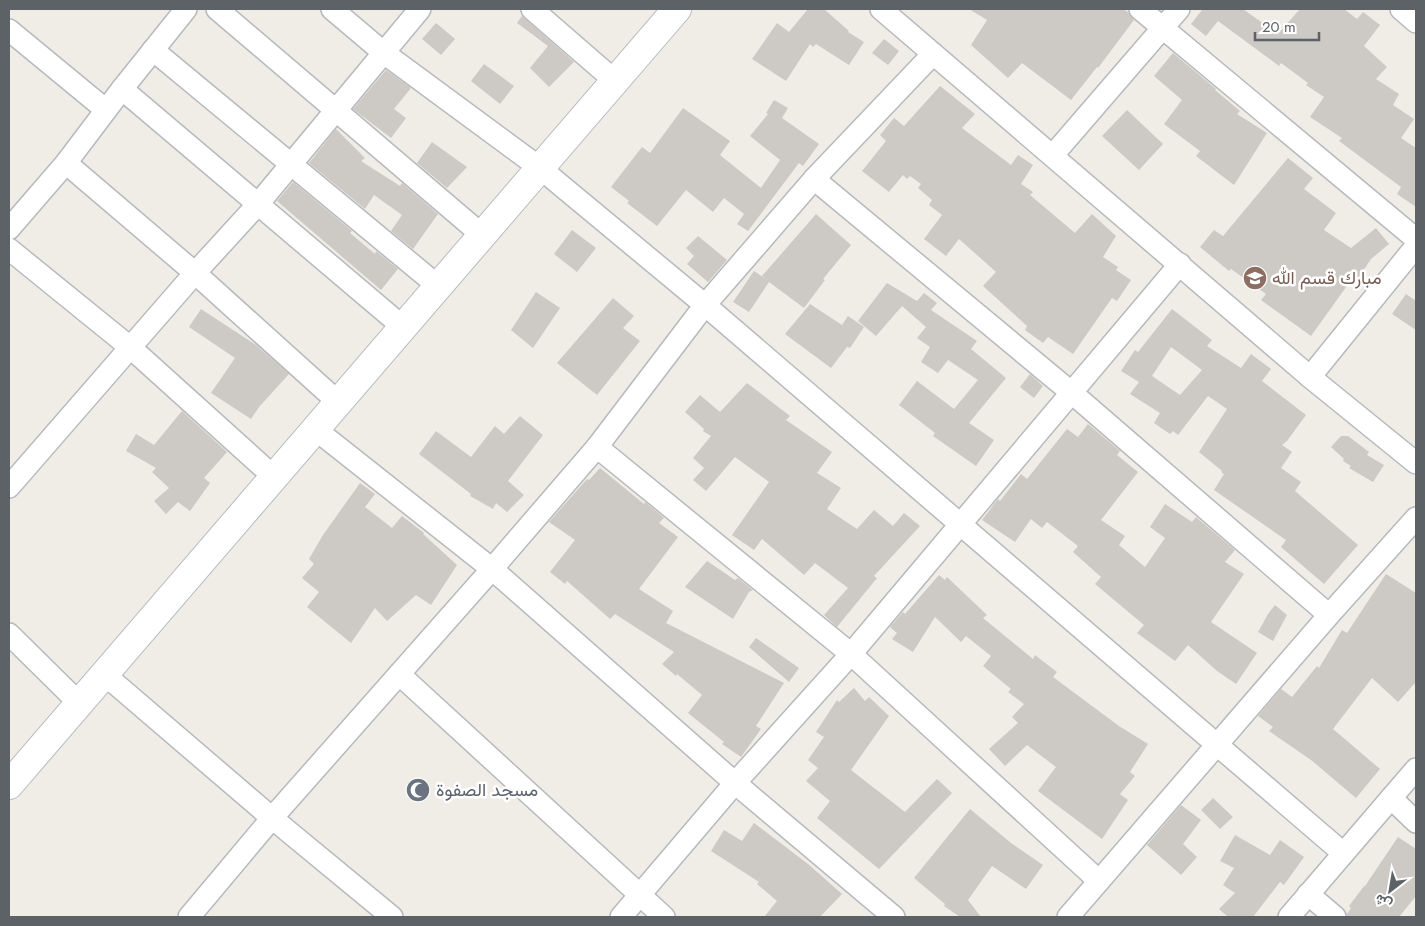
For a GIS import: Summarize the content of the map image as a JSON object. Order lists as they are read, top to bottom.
{
  "places": {
    "school or university": ["مبارك قسم الله"],
    "mosque": ["مسجد الصفوة"]
  },
  "scale_bar": "20 m",
  "north": "bottom left"
}
